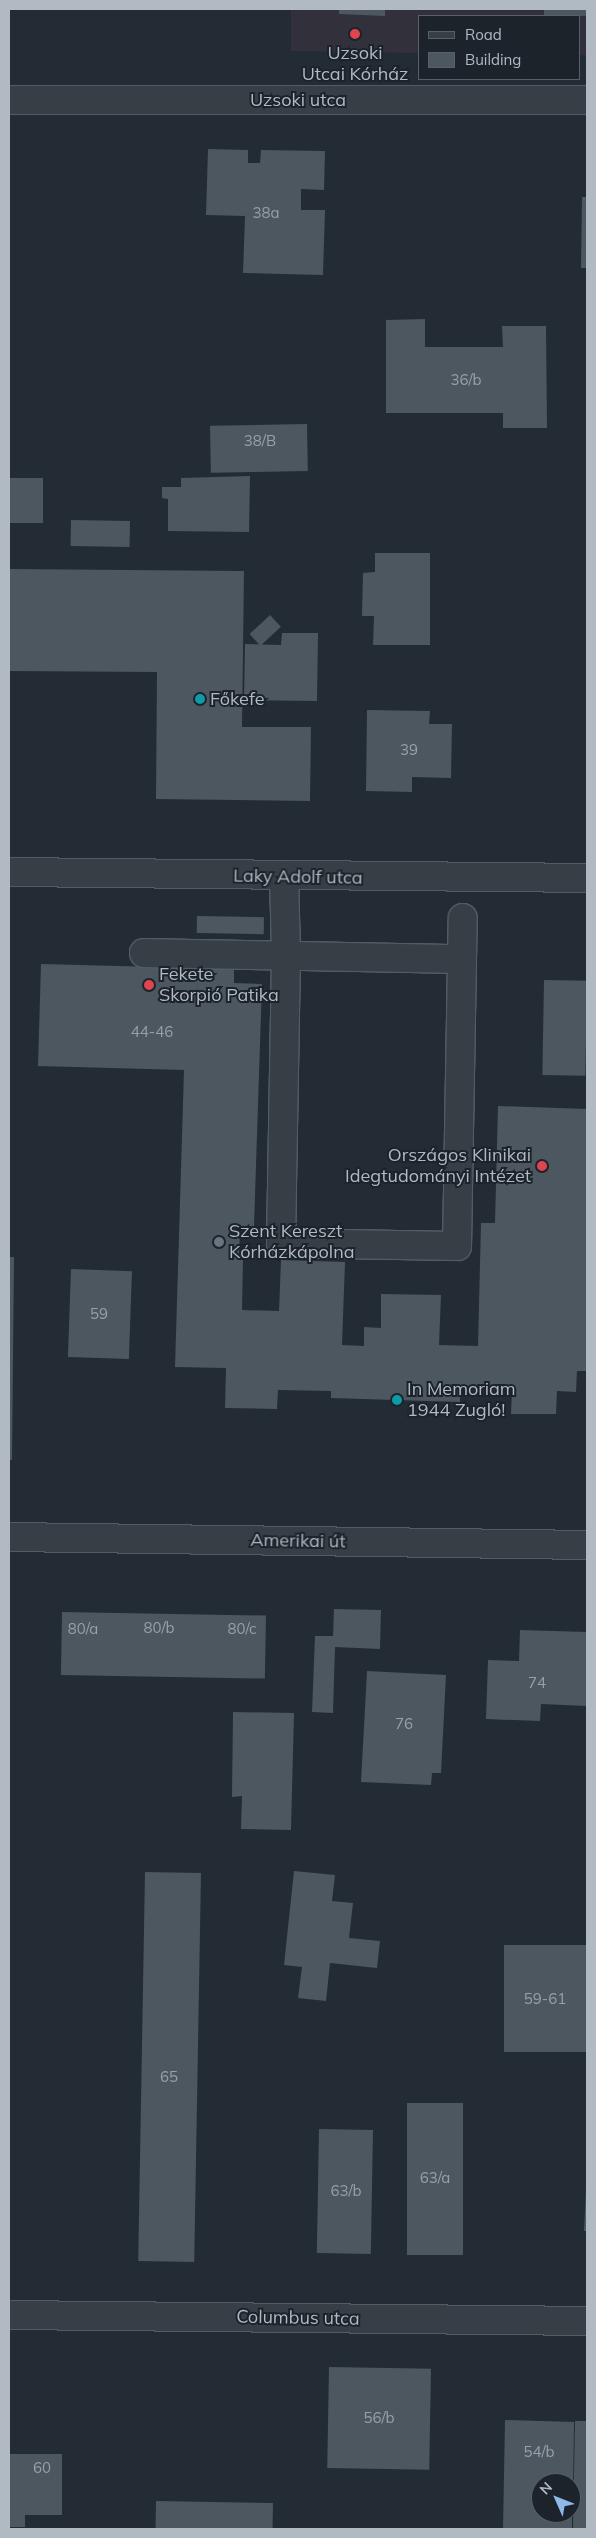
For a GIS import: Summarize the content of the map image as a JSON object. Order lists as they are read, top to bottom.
{
  "streets": {
    "street": [
      "Uzsoki utca",
      "Laky Adolf utca",
      "Amerikai út",
      "Columbus utca"
    ]
  },
  "places": [
    "Uzsoki Utcai Kórház",
    "Főkefe",
    "Fekete Skorpió Patika",
    "Országos Klinikai Idegtudományi Intézet",
    "Szent Kereszt Kórházkápolna",
    "In Memoriam 1944 Zugló!"
  ],
  "house_numbers": [
    "38a",
    "36/b",
    "38/B",
    "39",
    "44-46",
    "59",
    "80/b",
    "80/a",
    "80/c",
    "74",
    "76",
    "59-61",
    "65",
    "63/a",
    "63/b",
    "56/b",
    "54/b",
    "60"
  ],
  "legend": ["Road", "Building"],
  "north": "top left"
}
